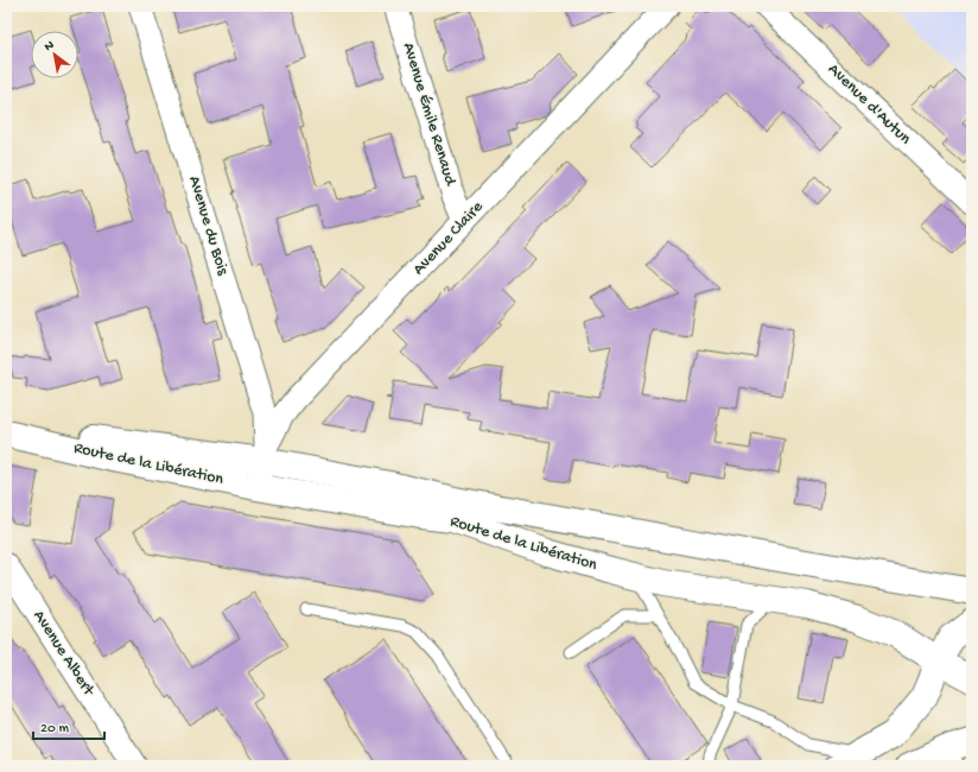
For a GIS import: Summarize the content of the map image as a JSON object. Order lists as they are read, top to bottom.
{
  "streets": {
    "main road": ["Route de la Libération"],
    "street": [
      "Avenue d'Autun",
      "Avenue Émile Renaud",
      "Avenue du Bois",
      "Avenue Claire",
      "Avenue Albert"
    ]
  },
  "crossings": [
    ["Avenue Émile Renaud", "Avenue Claire"],
    ["Avenue du Bois", "Avenue Claire"],
    ["Avenue du Bois", "Route de la Libération"],
    ["Avenue Claire", "Route de la Libération"]
  ],
  "scale_bar": "20 m",
  "north": "top left"
}
